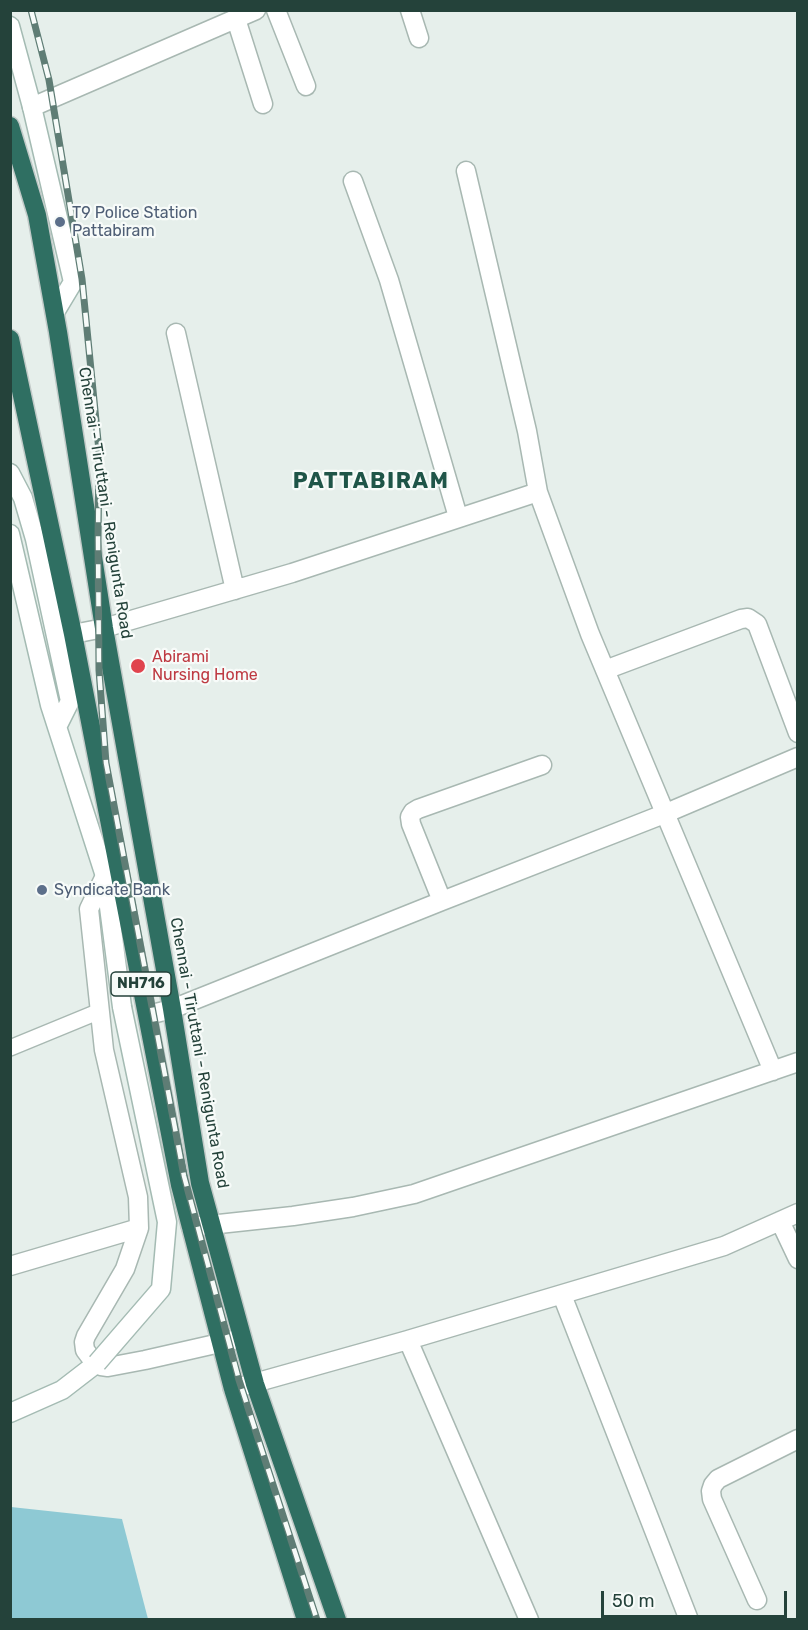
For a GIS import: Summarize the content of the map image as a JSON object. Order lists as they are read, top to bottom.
{
  "streets": {
    "highway": ["Chennai - Tiruttani - Renigunta Road", "NH716"]
  },
  "districts": ["PATTABIRAM"],
  "places": ["T9 Police Station Pattabiram", "Abirami Nursing Home", "Syndicate Bank"],
  "scale_bar": "50 m"
}
